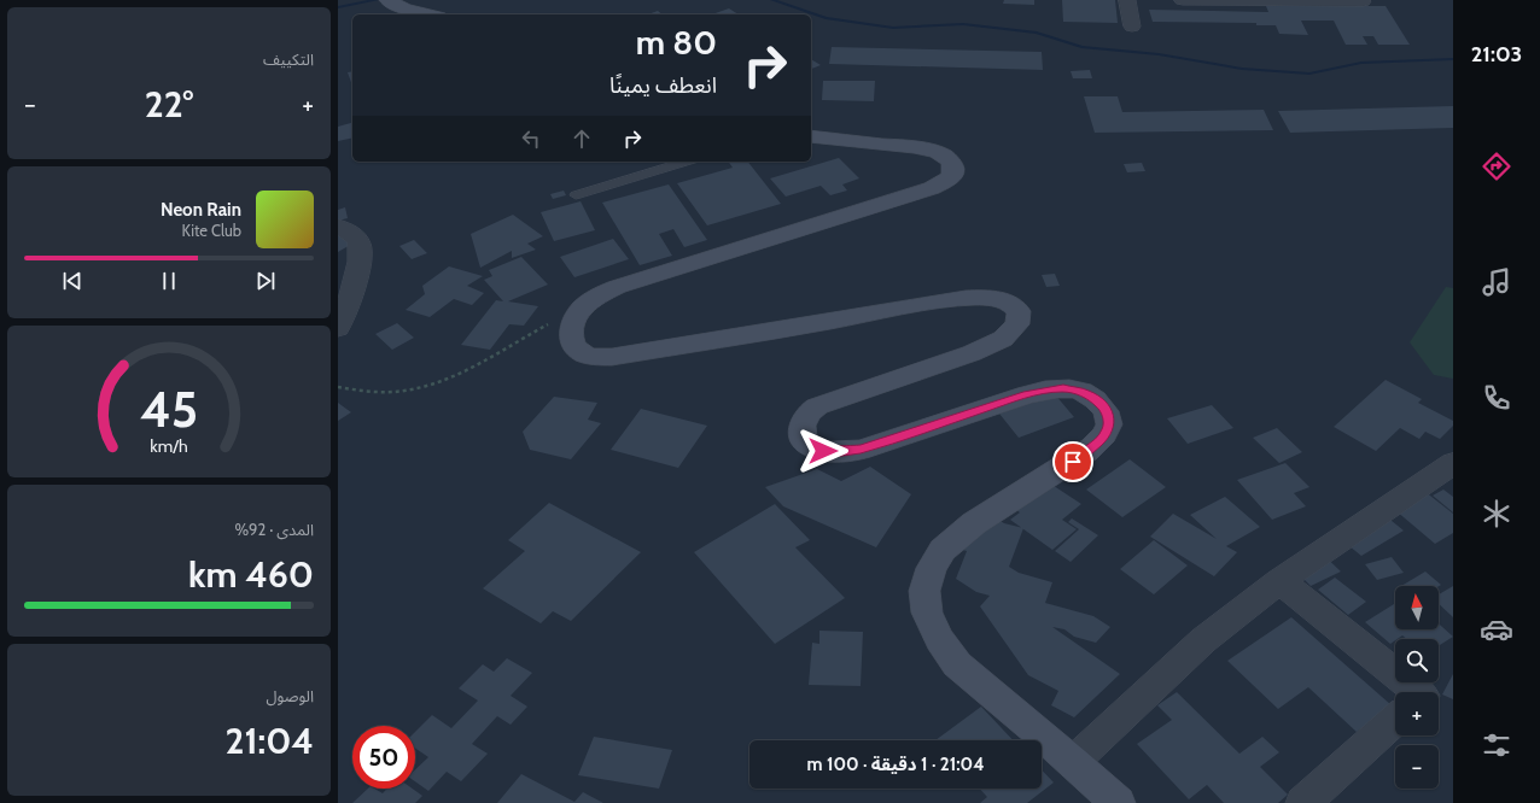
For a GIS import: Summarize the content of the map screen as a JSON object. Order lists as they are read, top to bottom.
{
  "north": "top",
  "page": {
    "tabs": "21:03",
    "tile": [
      "التكييف",
      ["المدى · 92%", "460 km"],
      ["الوصول", "21:04"]
    ],
    "turn": ["80 m", "انعطف يمينًا"],
    "heat": ["−", "22°", "+"],
    "song": ["Neon Rain", "Kite Club"],
    "map_buttons": ["+", "−"],
    "limit": "50",
    "trip": "21:04 · 1 دقيقة · 100 m",
    "gauge": ["45", "km/h"]
  }
}
